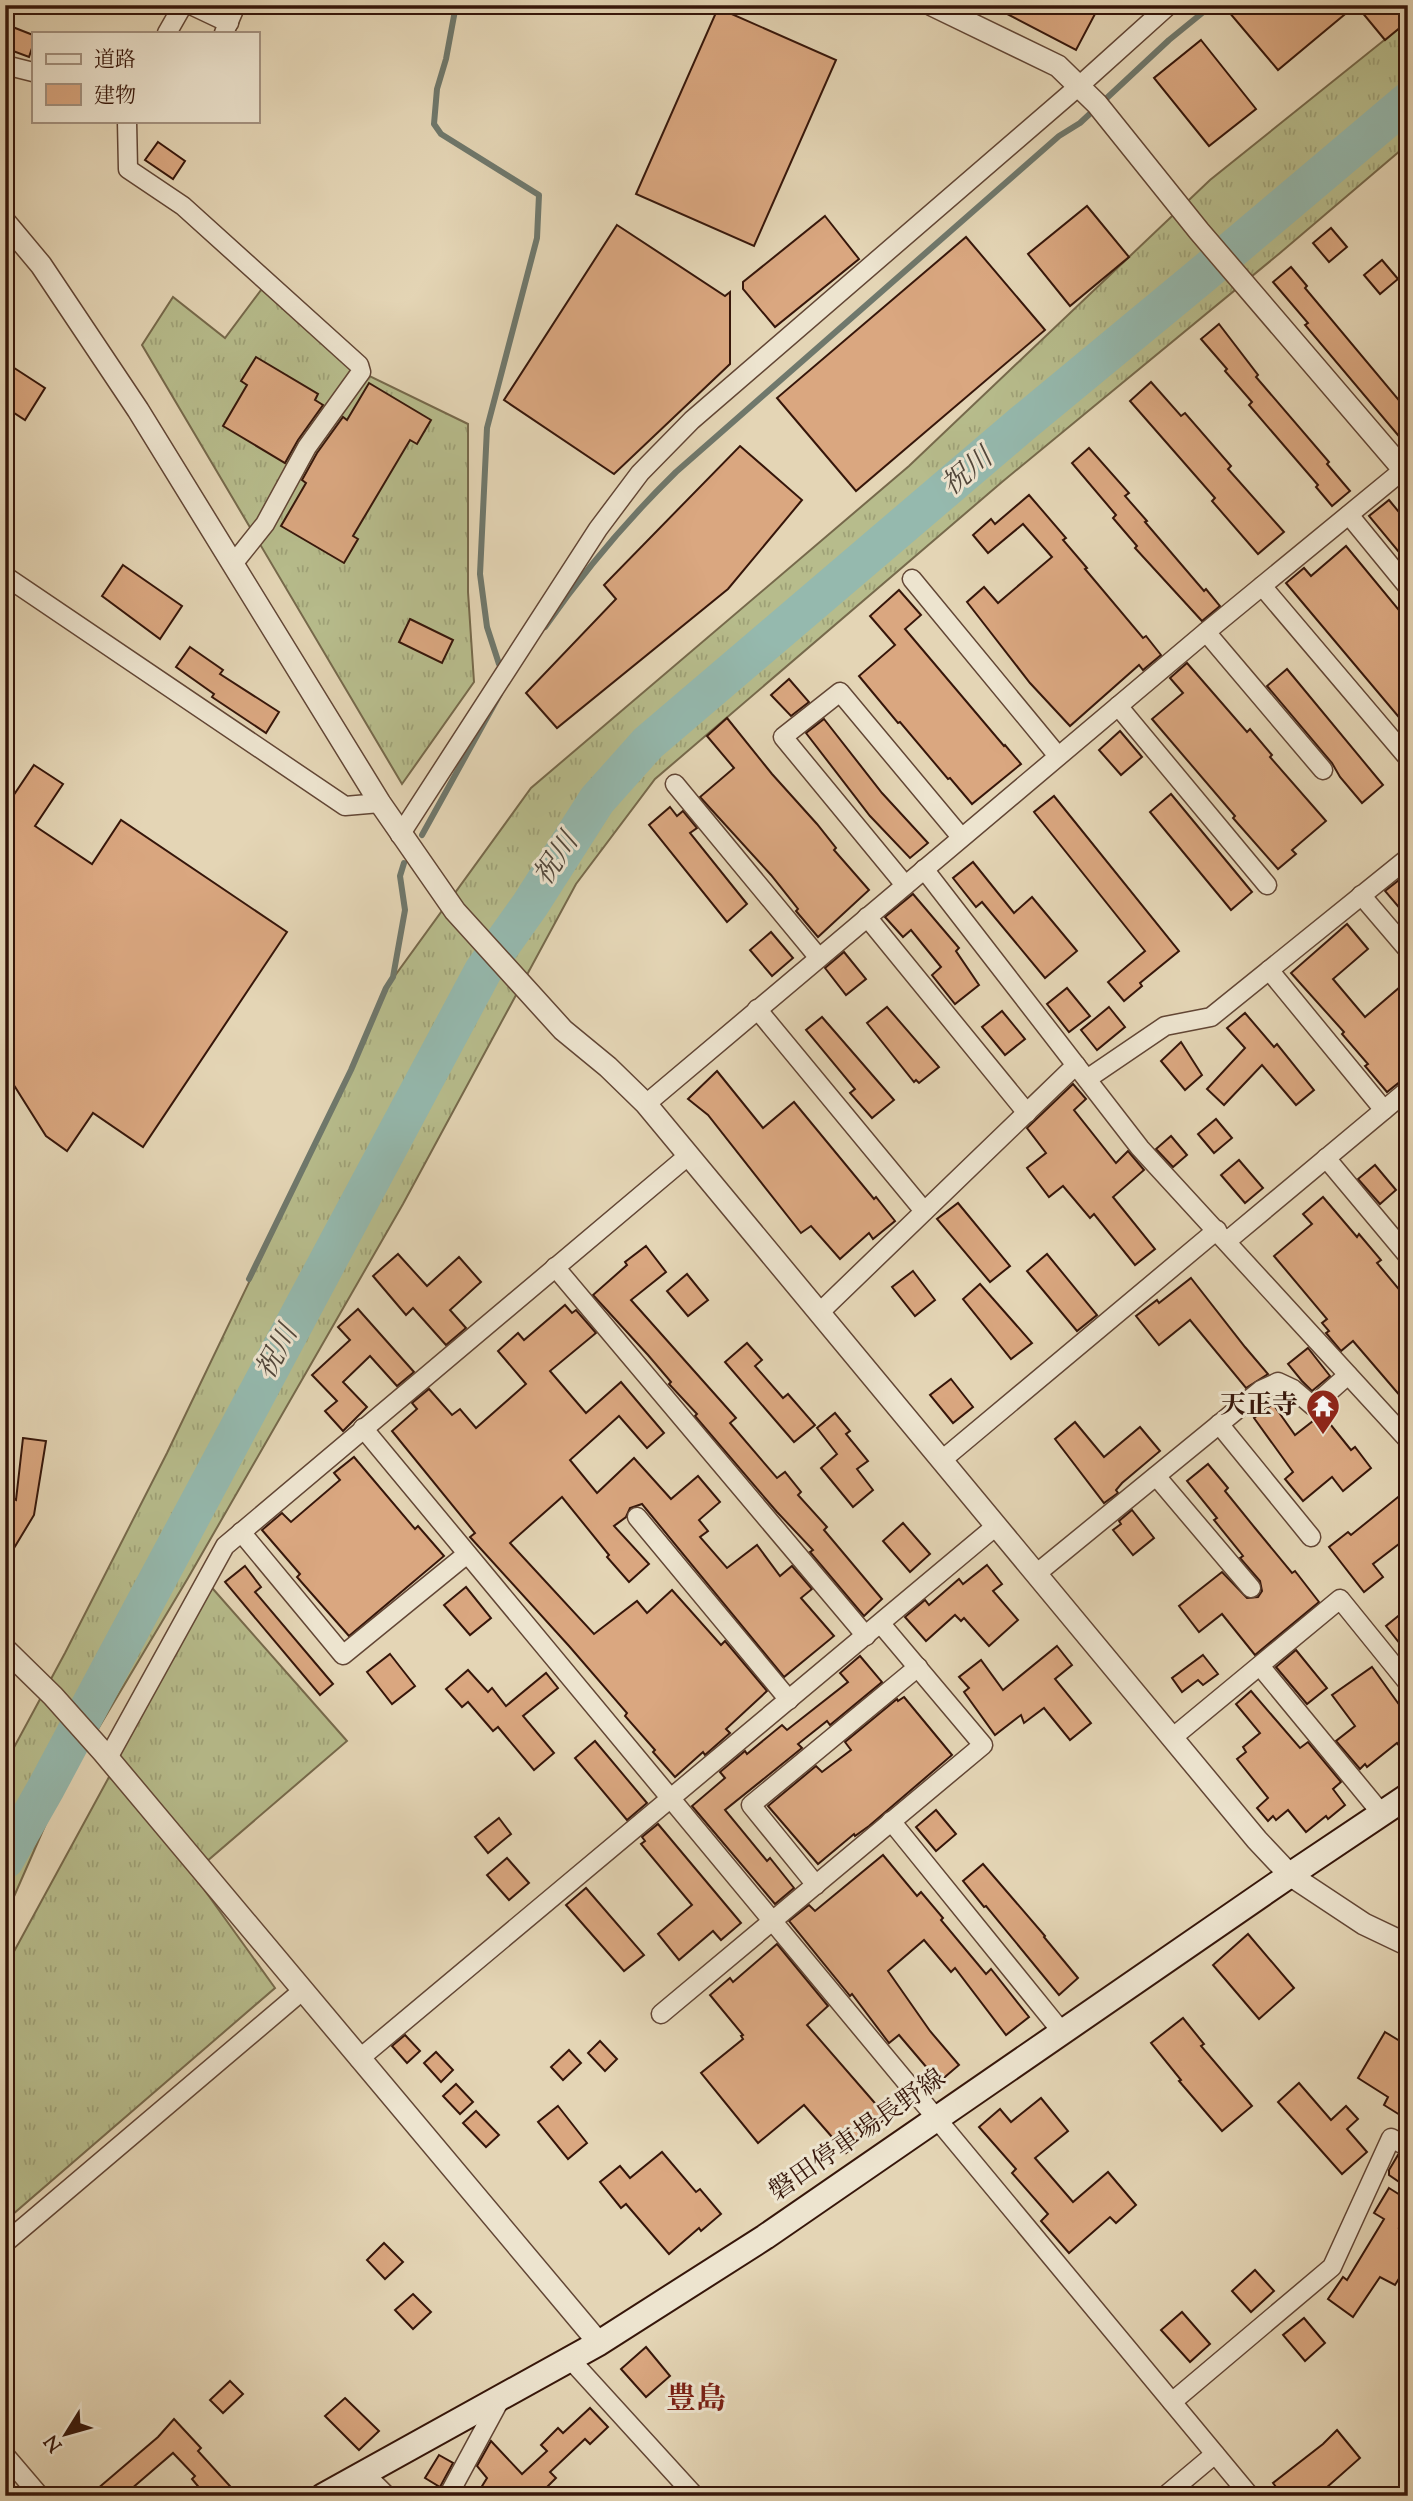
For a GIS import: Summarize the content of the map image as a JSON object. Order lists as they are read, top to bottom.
{
  "streets": {
    "main road": ["磐田停車場長野線"]
  },
  "districts": ["豊島"],
  "water": ["祝川"],
  "places": {
    "temple": ["天正寺"]
  },
  "legend": ["道路", "建物"],
  "north": "bottom left"
}
